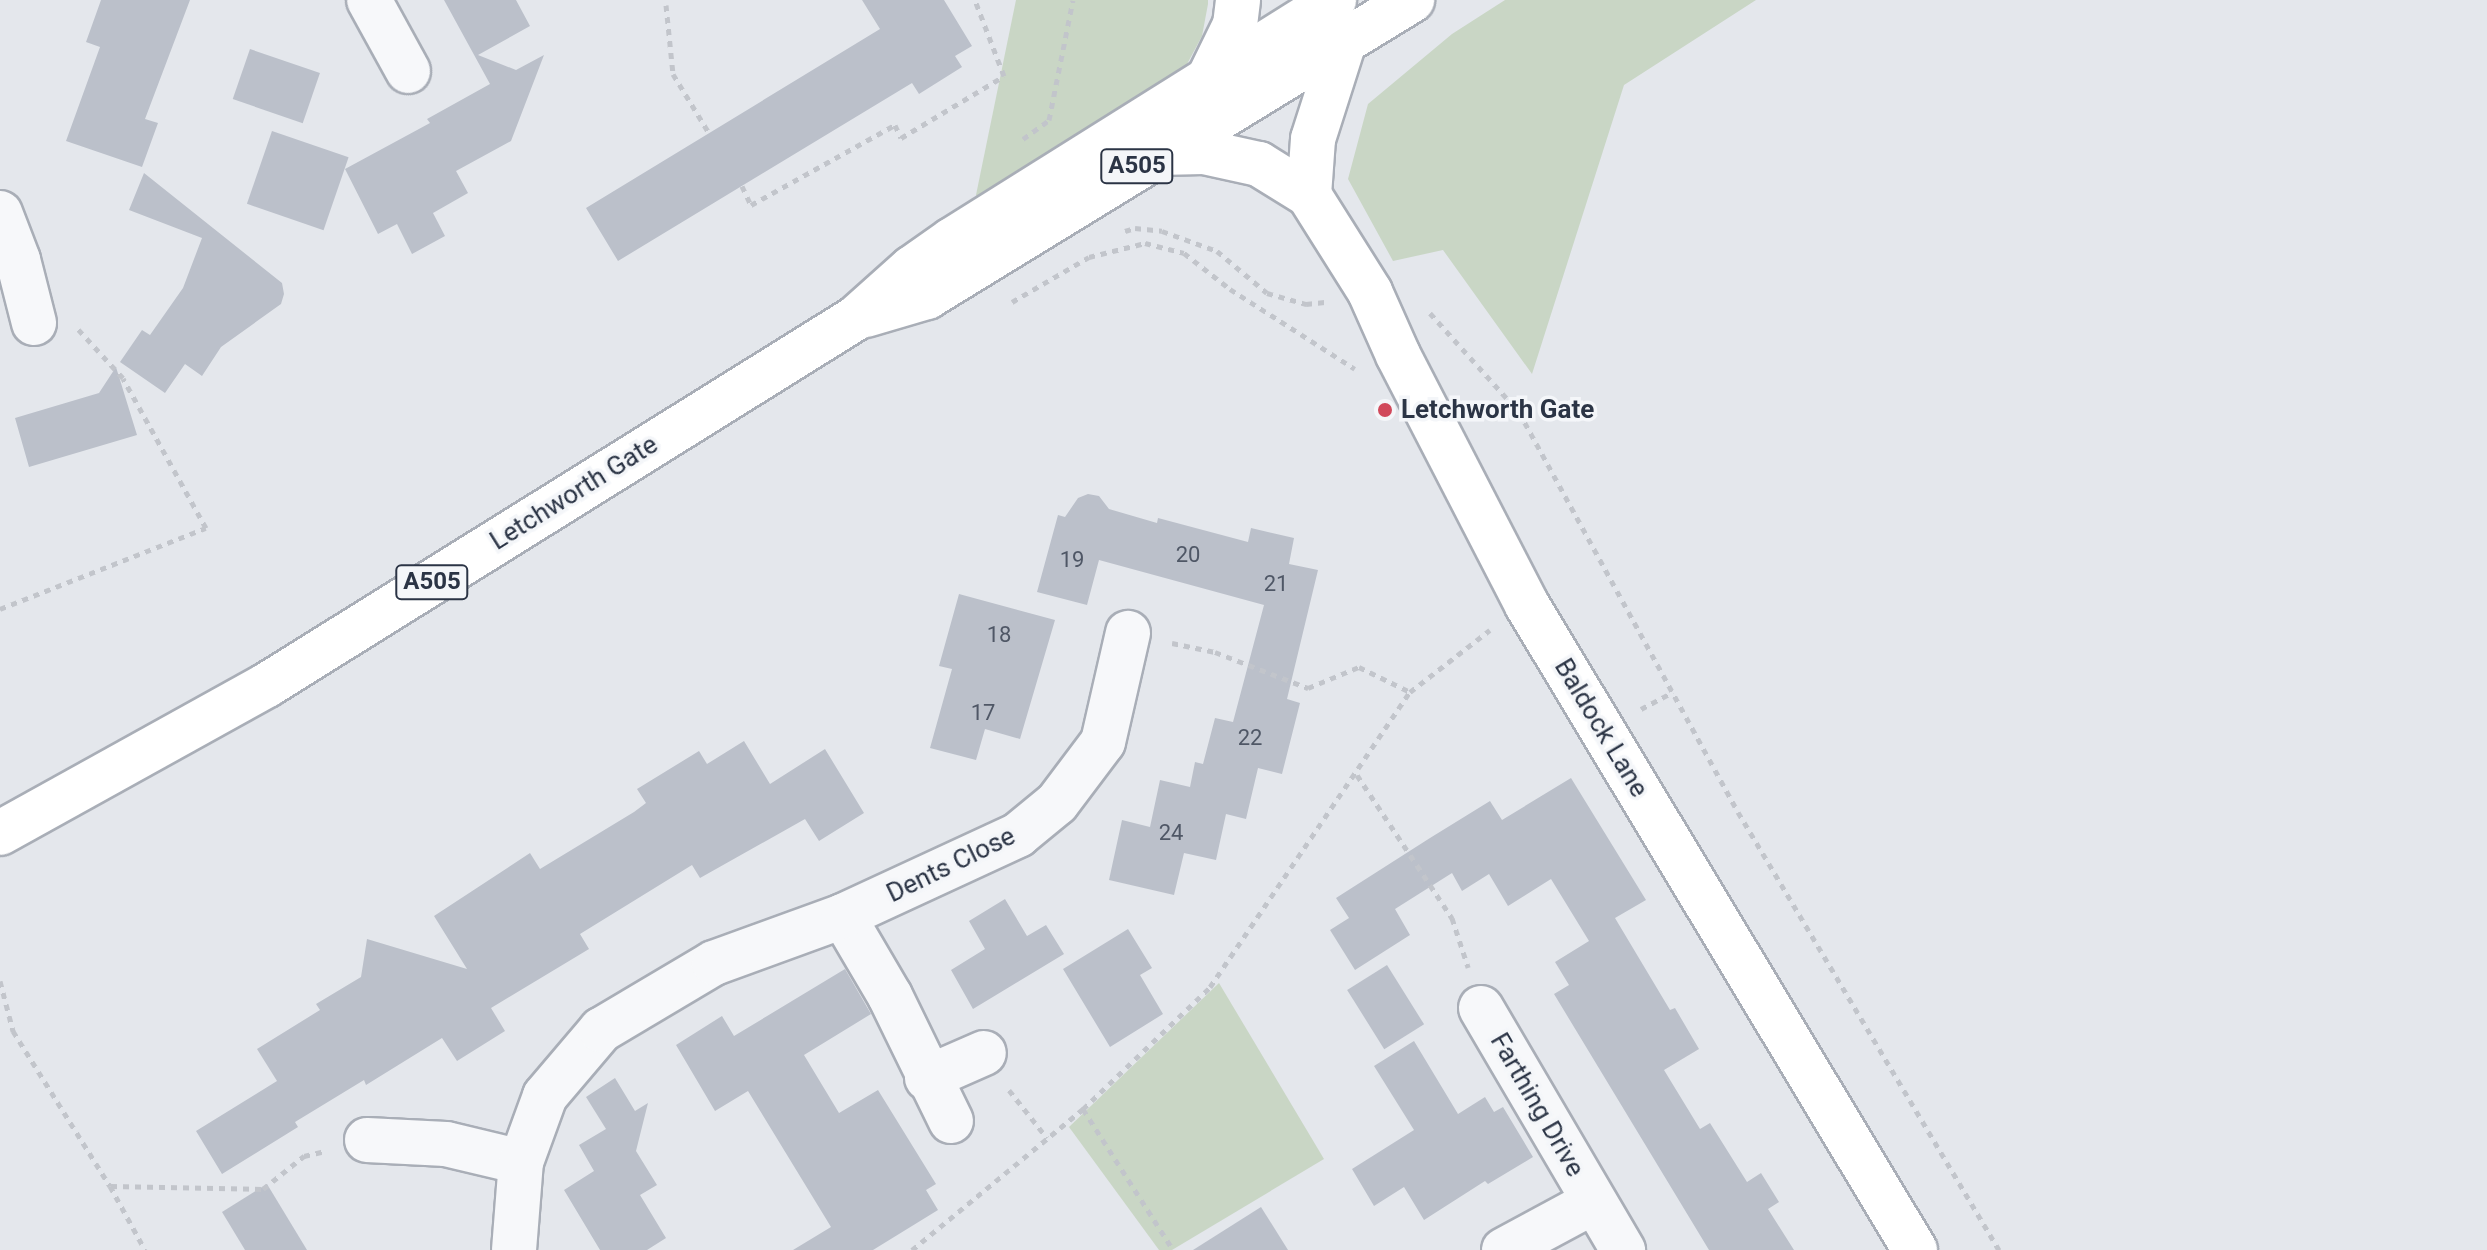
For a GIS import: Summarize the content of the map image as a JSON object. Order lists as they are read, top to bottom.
{
  "streets": {
    "main road": ["A505", "Letchworth Gate", "Baldock Lane"],
    "street": ["Dents Close", "Farthing Drive"]
  },
  "crossings": [
    ["Letchworth Gate", "Baldock Lane"]
  ],
  "places": ["Letchworth Gate"],
  "house_numbers": [
    "20",
    "19",
    "21",
    "18",
    "17",
    "22",
    "24"
  ]
}
